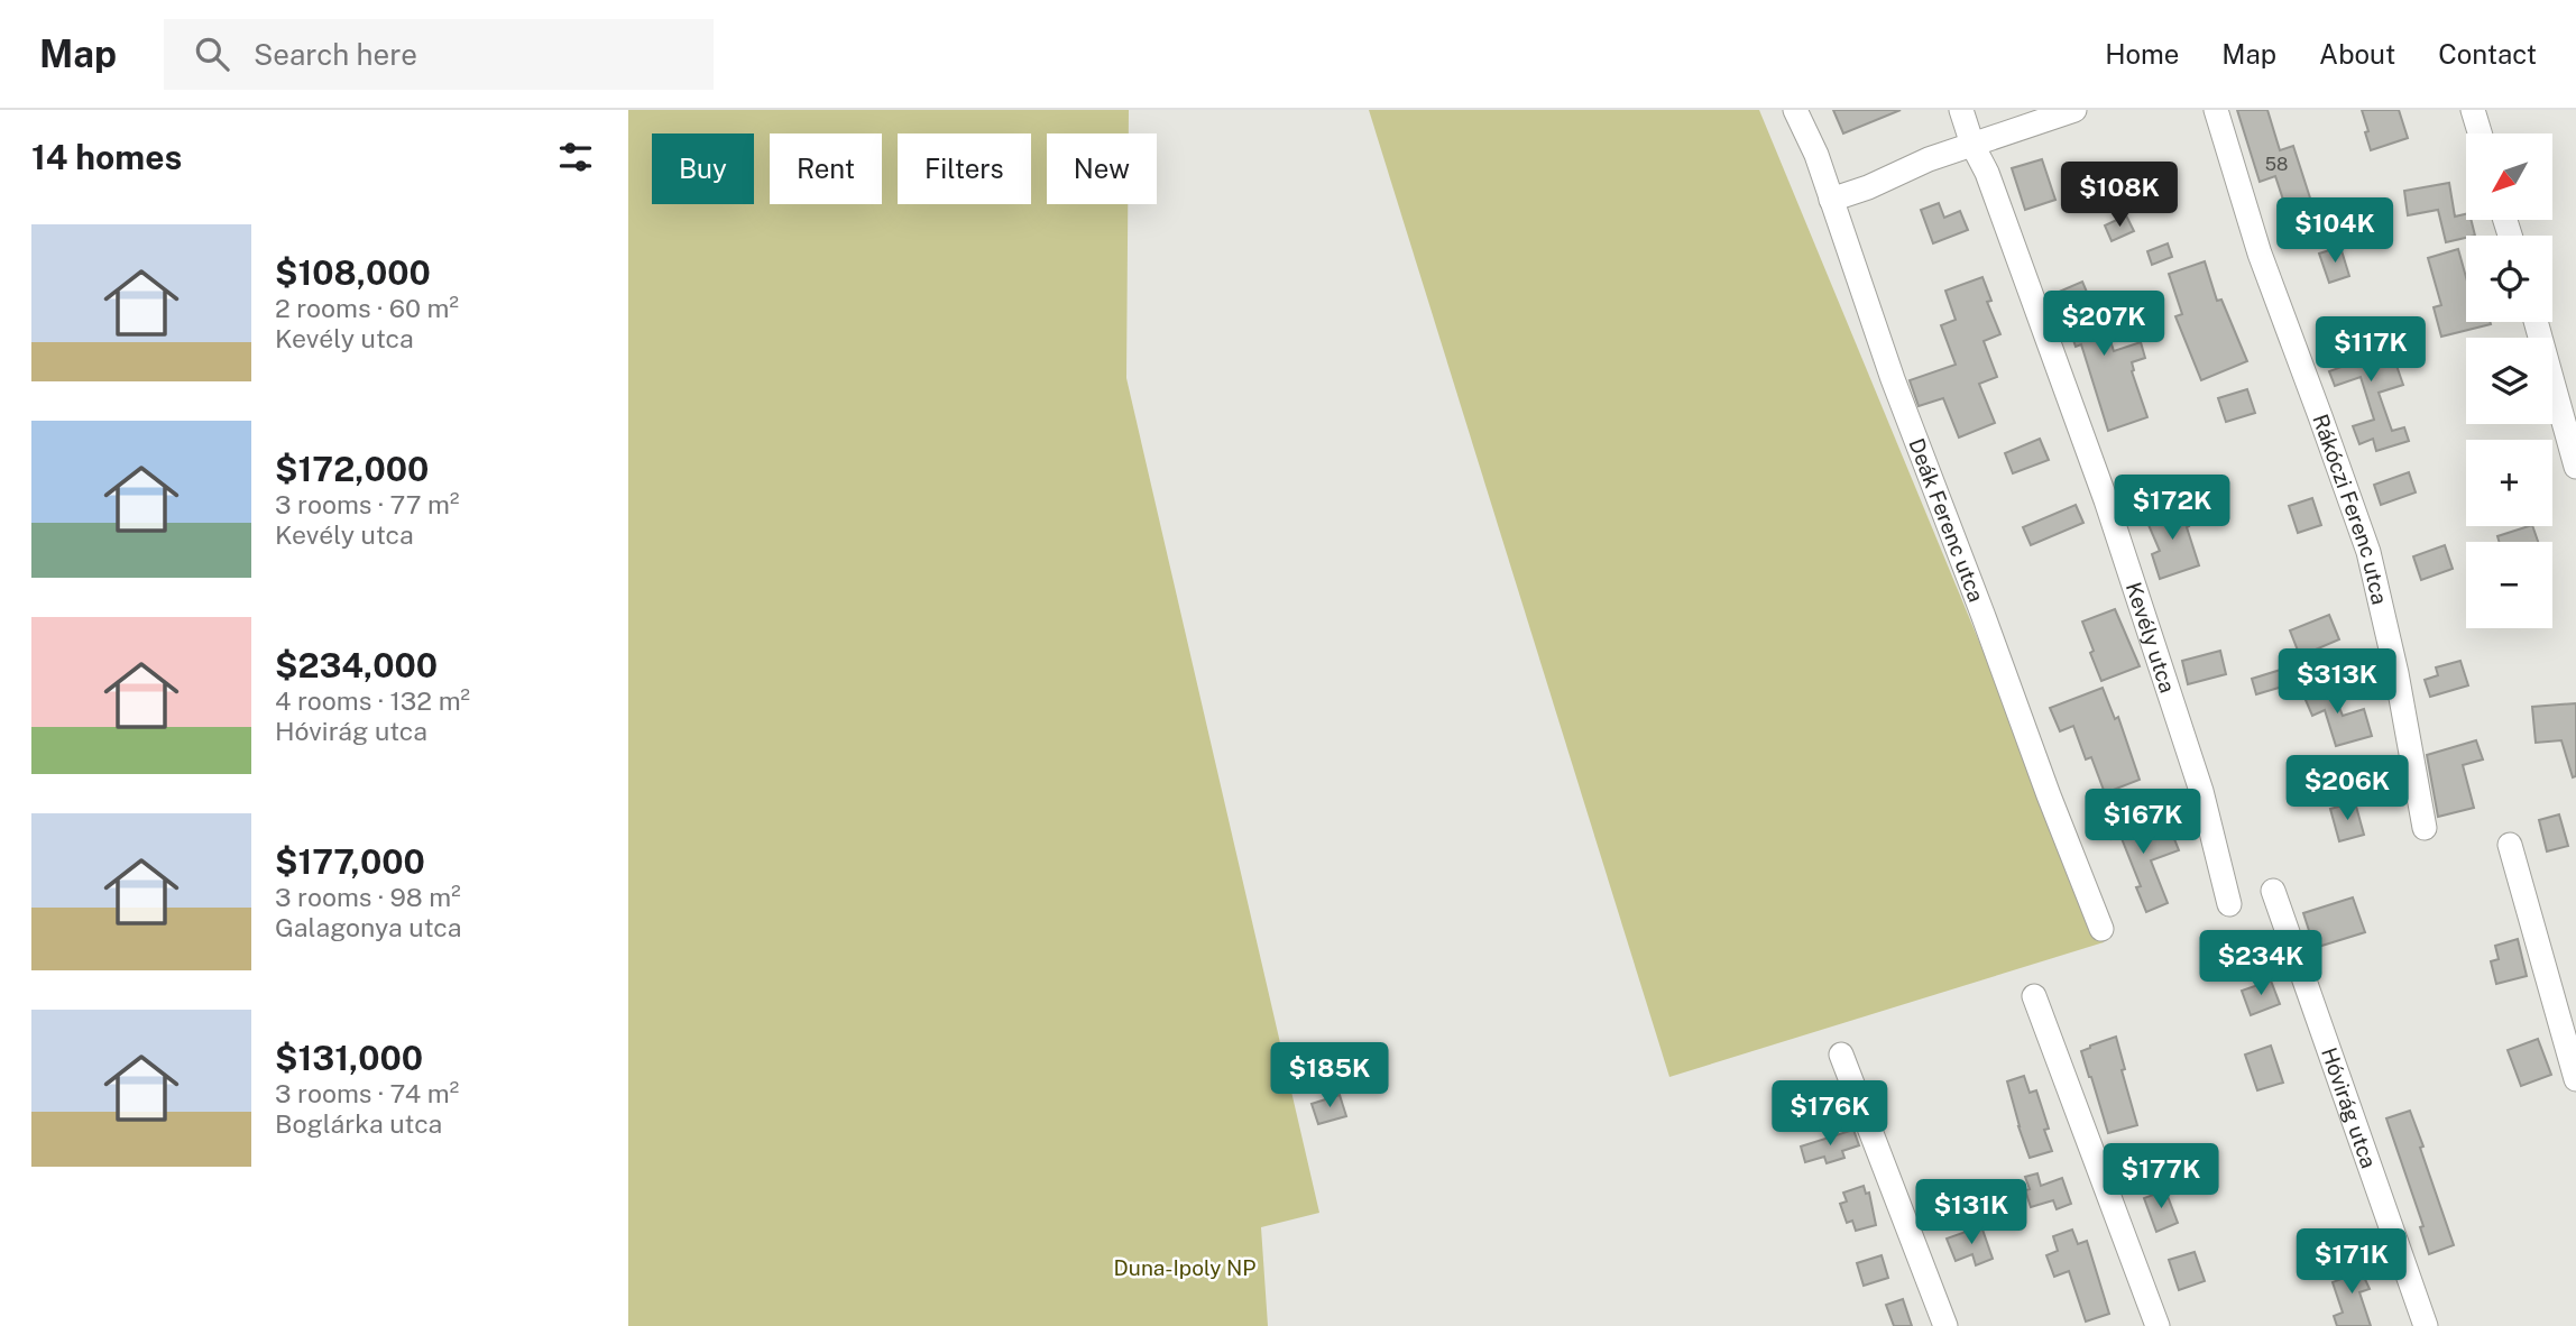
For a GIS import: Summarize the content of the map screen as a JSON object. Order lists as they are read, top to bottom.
{
  "streets": {
    "street": [
      "Rákóczi Ferenc utca",
      "Deák Ferenc utca",
      "Kevély utca",
      "Hóvirág utca"
    ]
  },
  "parks": ["Duna-Ipoly NP"],
  "house_numbers": ["58"],
  "north": "bottom left",
  "page": {
    "header": "Map",
    "search": "Search here",
    "nav": [
      "Home",
      "Map",
      "About",
      "Contact"
    ],
    "heading": "14 homes",
    "map_buttons": ["+", "−"],
    "chip": [
      "Buy",
      "Rent",
      "Filters",
      "New"
    ],
    "price": [
      "$108K",
      "$104K",
      "$207K",
      "$117K",
      "$172K",
      "$313K",
      "$206K",
      "$167K",
      "$234K",
      "$185K",
      "$176K",
      "$177K",
      "$131K",
      "$171K"
    ],
    "list": [
      {
        "name": "$108,000",
        "note": "2 rooms · 60 m² · Kevély utca"
      },
      {
        "name": "$172,000",
        "note": "3 rooms · 77 m² · Kevély utca"
      },
      {
        "name": "$234,000",
        "note": "4 rooms · 132 m² · Hóvirág utca"
      },
      {
        "name": "$177,000",
        "note": "3 rooms · 98 m² · Galagonya utca"
      },
      {
        "name": "$131,000",
        "note": "3 rooms · 74 m² · Boglárka utca"
      }
    ]
  }
}
